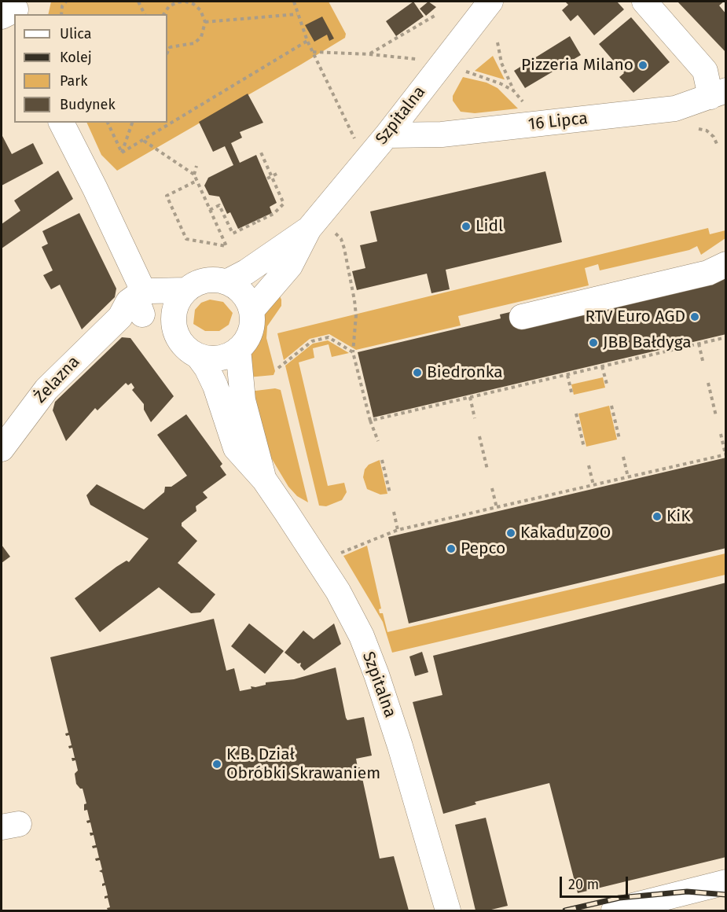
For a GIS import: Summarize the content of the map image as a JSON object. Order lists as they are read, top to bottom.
{
  "streets": {
    "street": ["Szpitalna", "16 Lipca", "Żelazna"]
  },
  "crossings": [
    ["Szpitalna", "16 Lipca"]
  ],
  "places": [
    "Pizzeria Milano",
    "Lidl",
    "RTV Euro AGD",
    "JBB Bałdyga",
    "Biedronka",
    "KiK",
    "Kakadu ZOO",
    "Pepco",
    "K.B. Dział Obróbki Skrawaniem"
  ],
  "legend": [
    "Ulica",
    "Kolej",
    "Park",
    "Budynek"
  ],
  "scale_bar": "20 m"
}
